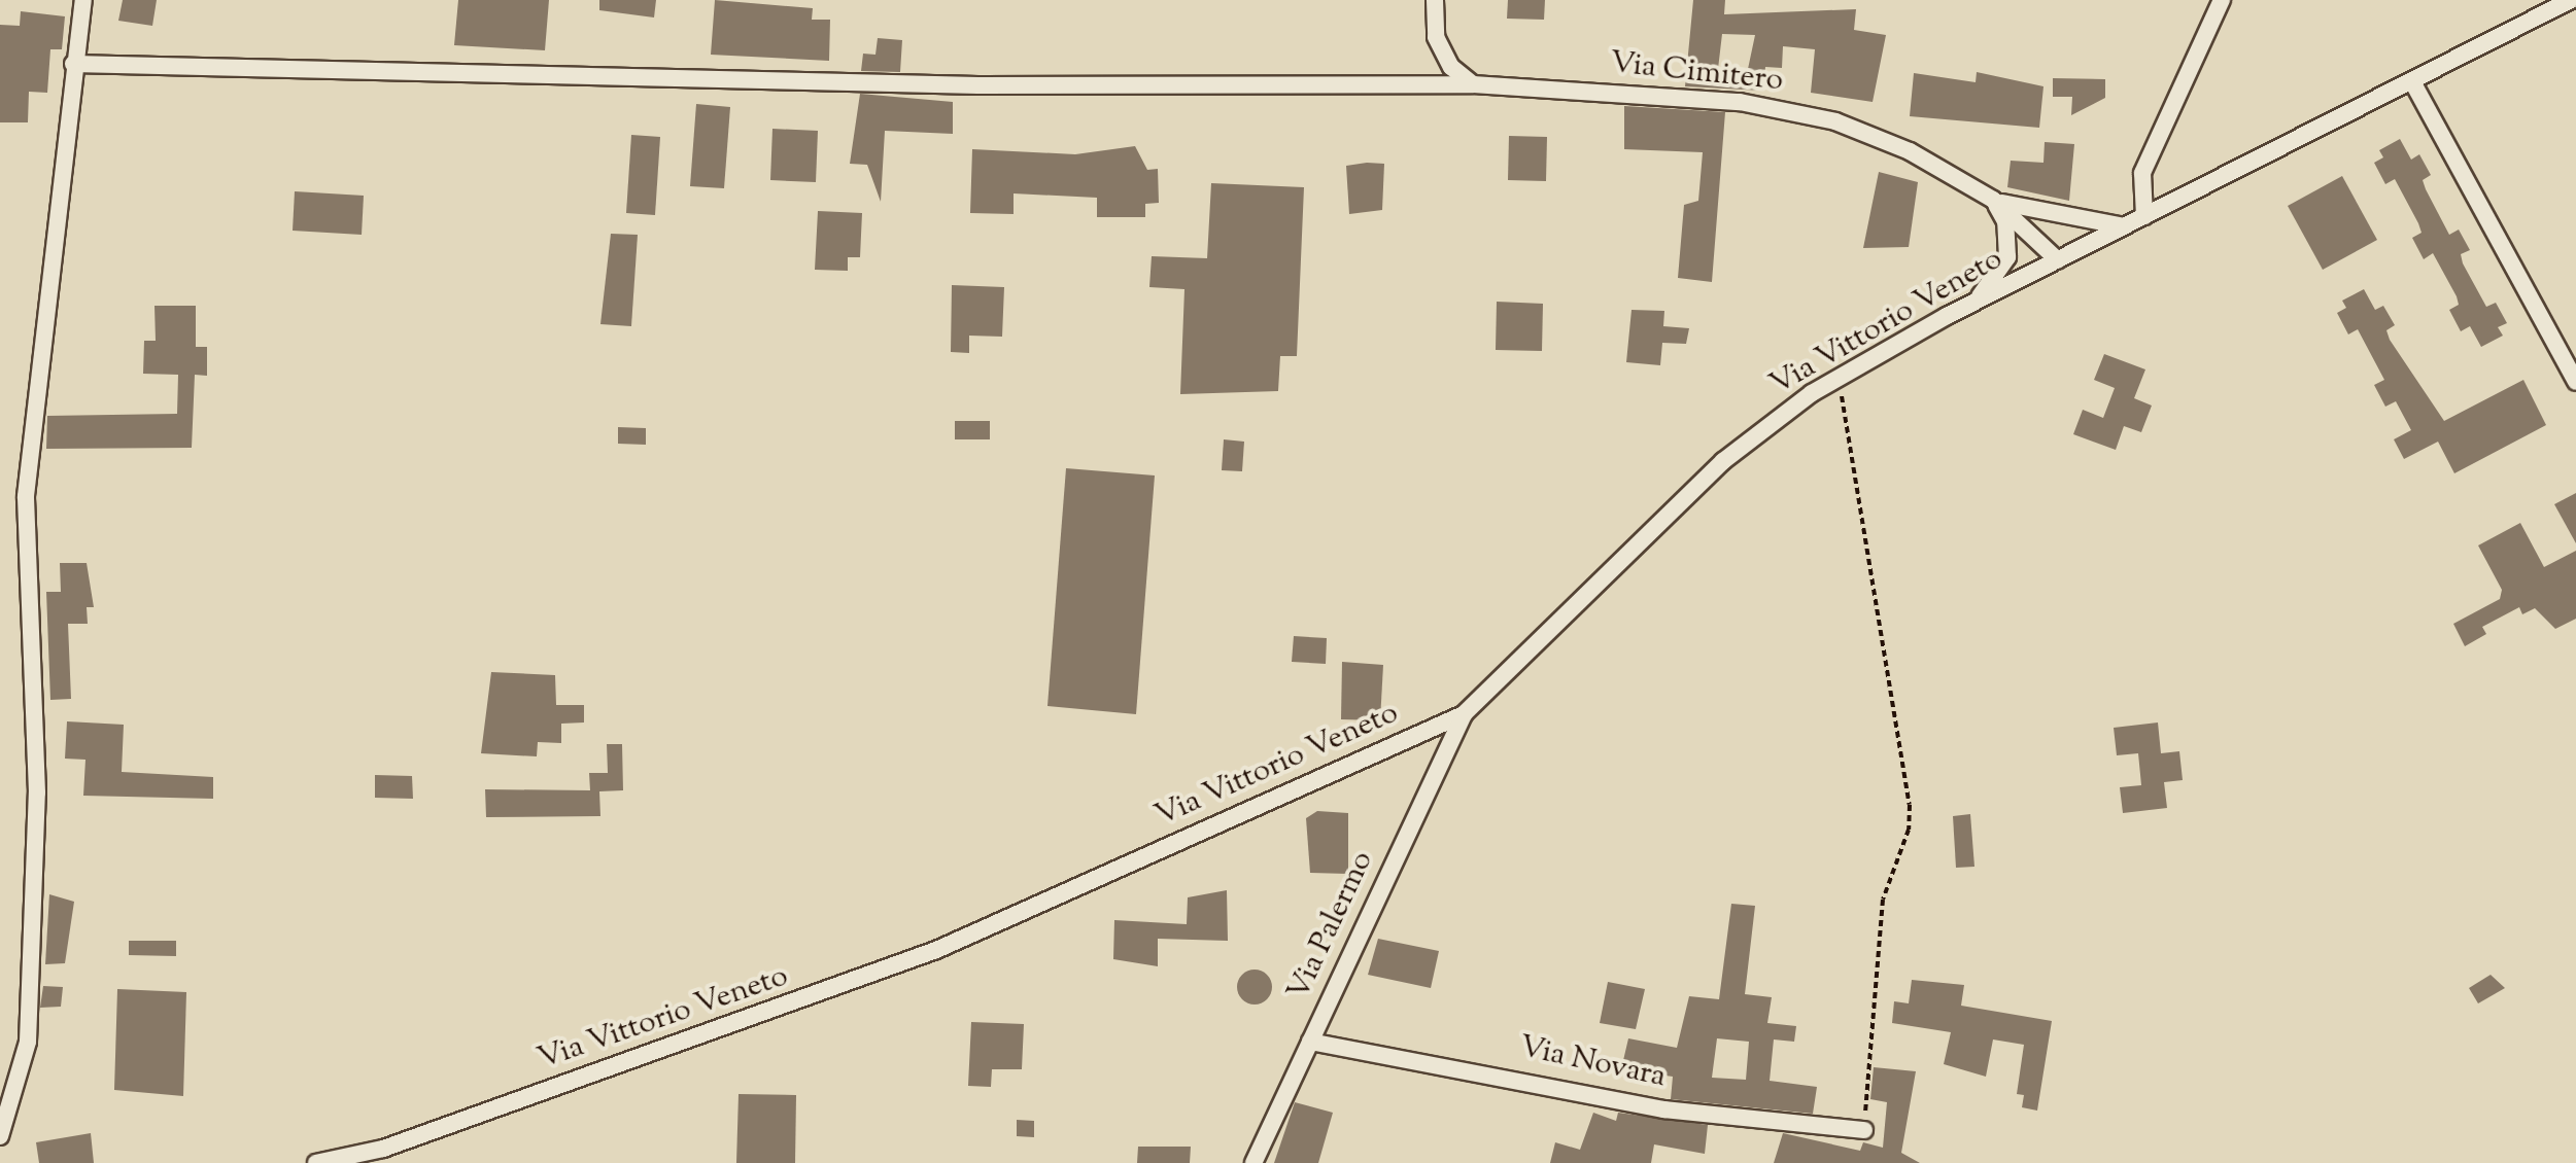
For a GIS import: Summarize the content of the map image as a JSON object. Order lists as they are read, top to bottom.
{
  "streets": {
    "street": [
      "Via Cimitero",
      "Via Vittorio Veneto",
      "Via Palermo",
      "Via Novara"
    ]
  },
  "crossings": [
    ["Via Cimitero", "Via Vittorio Veneto"],
    ["Via Vittorio Veneto", "Via Palermo"],
    ["Via Palermo", "Via Novara"]
  ]
}
